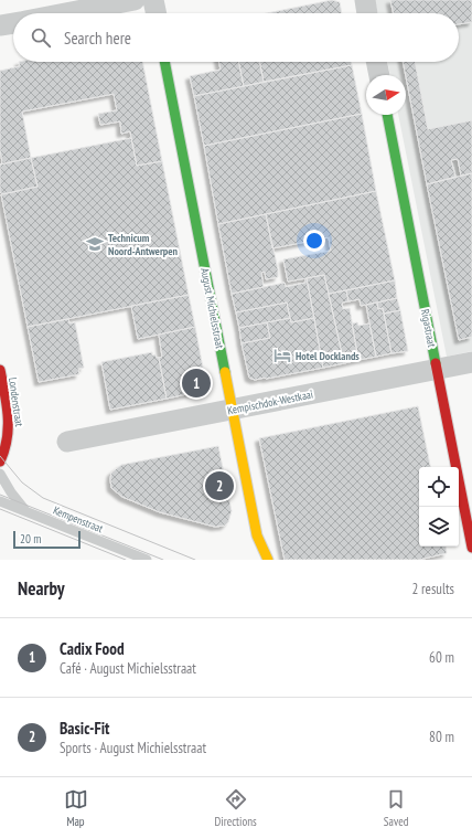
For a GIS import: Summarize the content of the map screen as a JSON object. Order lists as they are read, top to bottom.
{
  "streets": {
    "street": [
      "August Michielsstraat",
      "Rigastraat",
      "Londenstraat",
      "Kempischdok-Westkaai"
    ],
    "lane": ["Kempenstraat"]
  },
  "crossings": [
    ["August Michielsstraat", "Kempischdok-Westkaai"],
    ["Rigastraat", "Kempischdok-Westkaai"]
  ],
  "places": {
    "school or university": ["Technicum Noord-Antwerpen"],
    "hotel": ["Hotel Docklands"]
  },
  "scale_bar": "20 m",
  "north": "right",
  "page": {
    "search": "Search here",
    "pins": ["1", "2"],
    "scale": "20 m",
    "heading": ["Nearby", "2 results"],
    "list": [
      {
        "mark": "1",
        "name": "Cadix Food",
        "note": "Café · August Michielsstraat",
        "value": "60 m"
      },
      {
        "mark": "2",
        "name": "Basic-Fit",
        "note": "Sports · August Michielsstraat",
        "value": "80 m"
      }
    ],
    "nav": ["Map", "Directions", "Saved"]
  }
}
